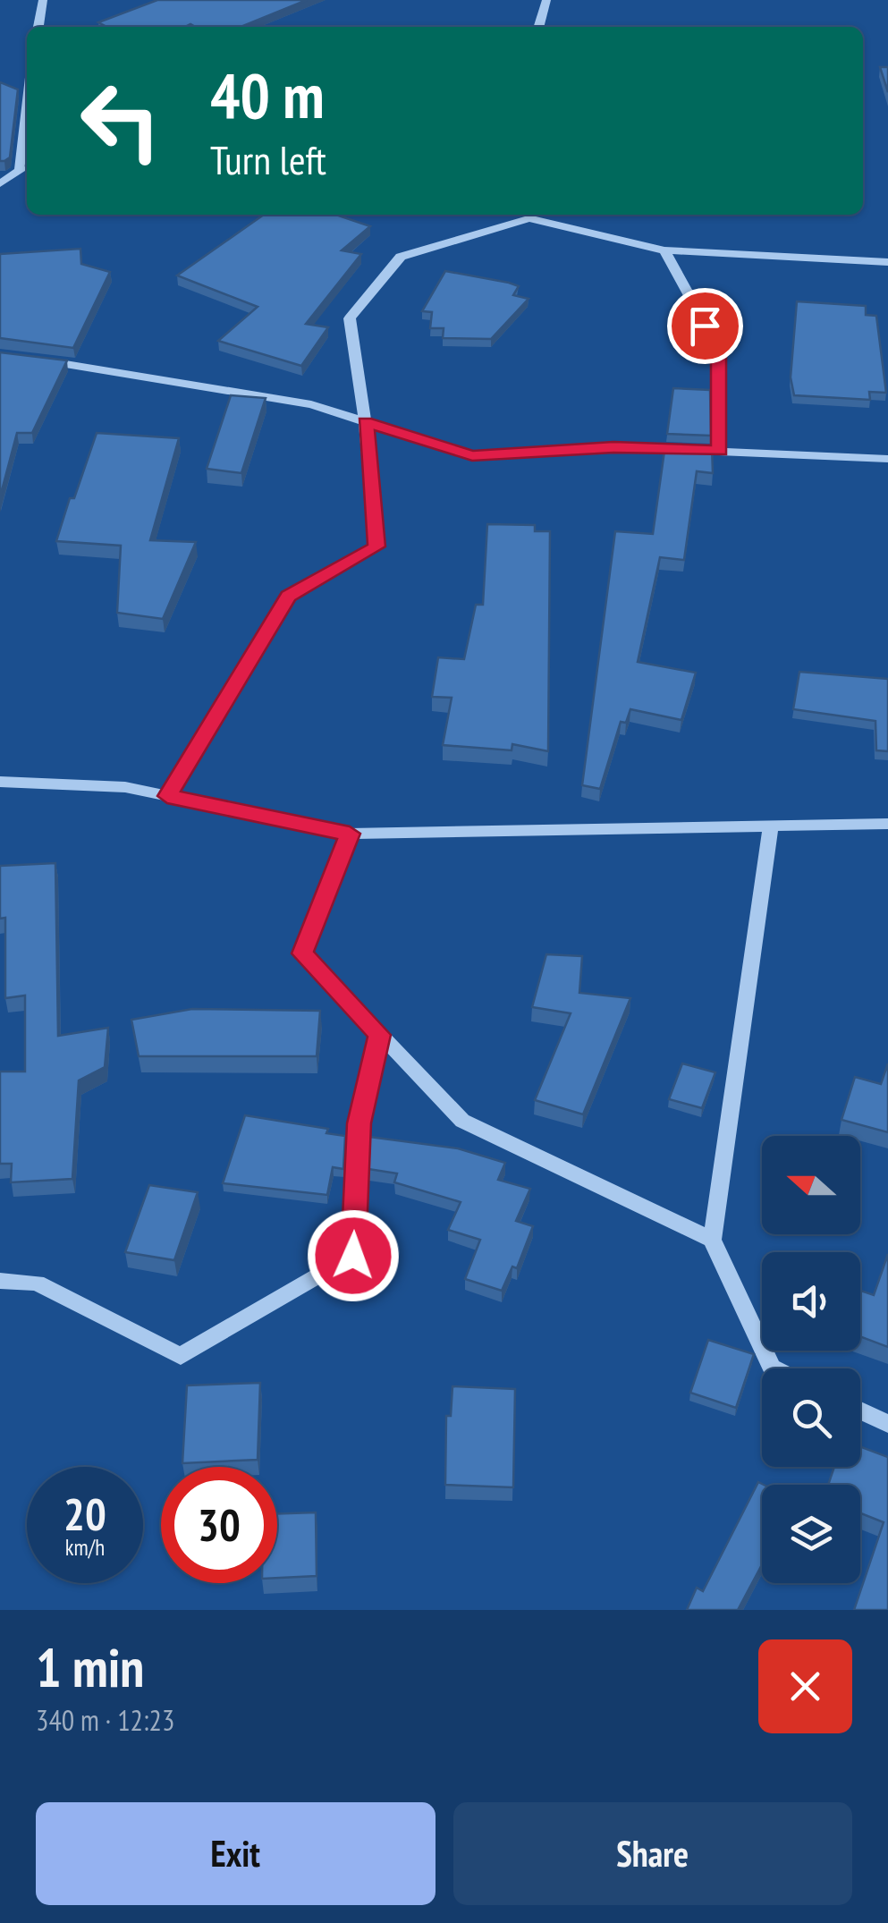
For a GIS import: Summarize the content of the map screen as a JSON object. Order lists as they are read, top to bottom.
{
  "north": "left",
  "page": {
    "turn": ["40 m", "Turn left"],
    "speed": "20 km/h",
    "limit": "30",
    "heading": ["1 min", "340 m · 12:23"],
    "buttons": ["Exit", "Share"]
  }
}
